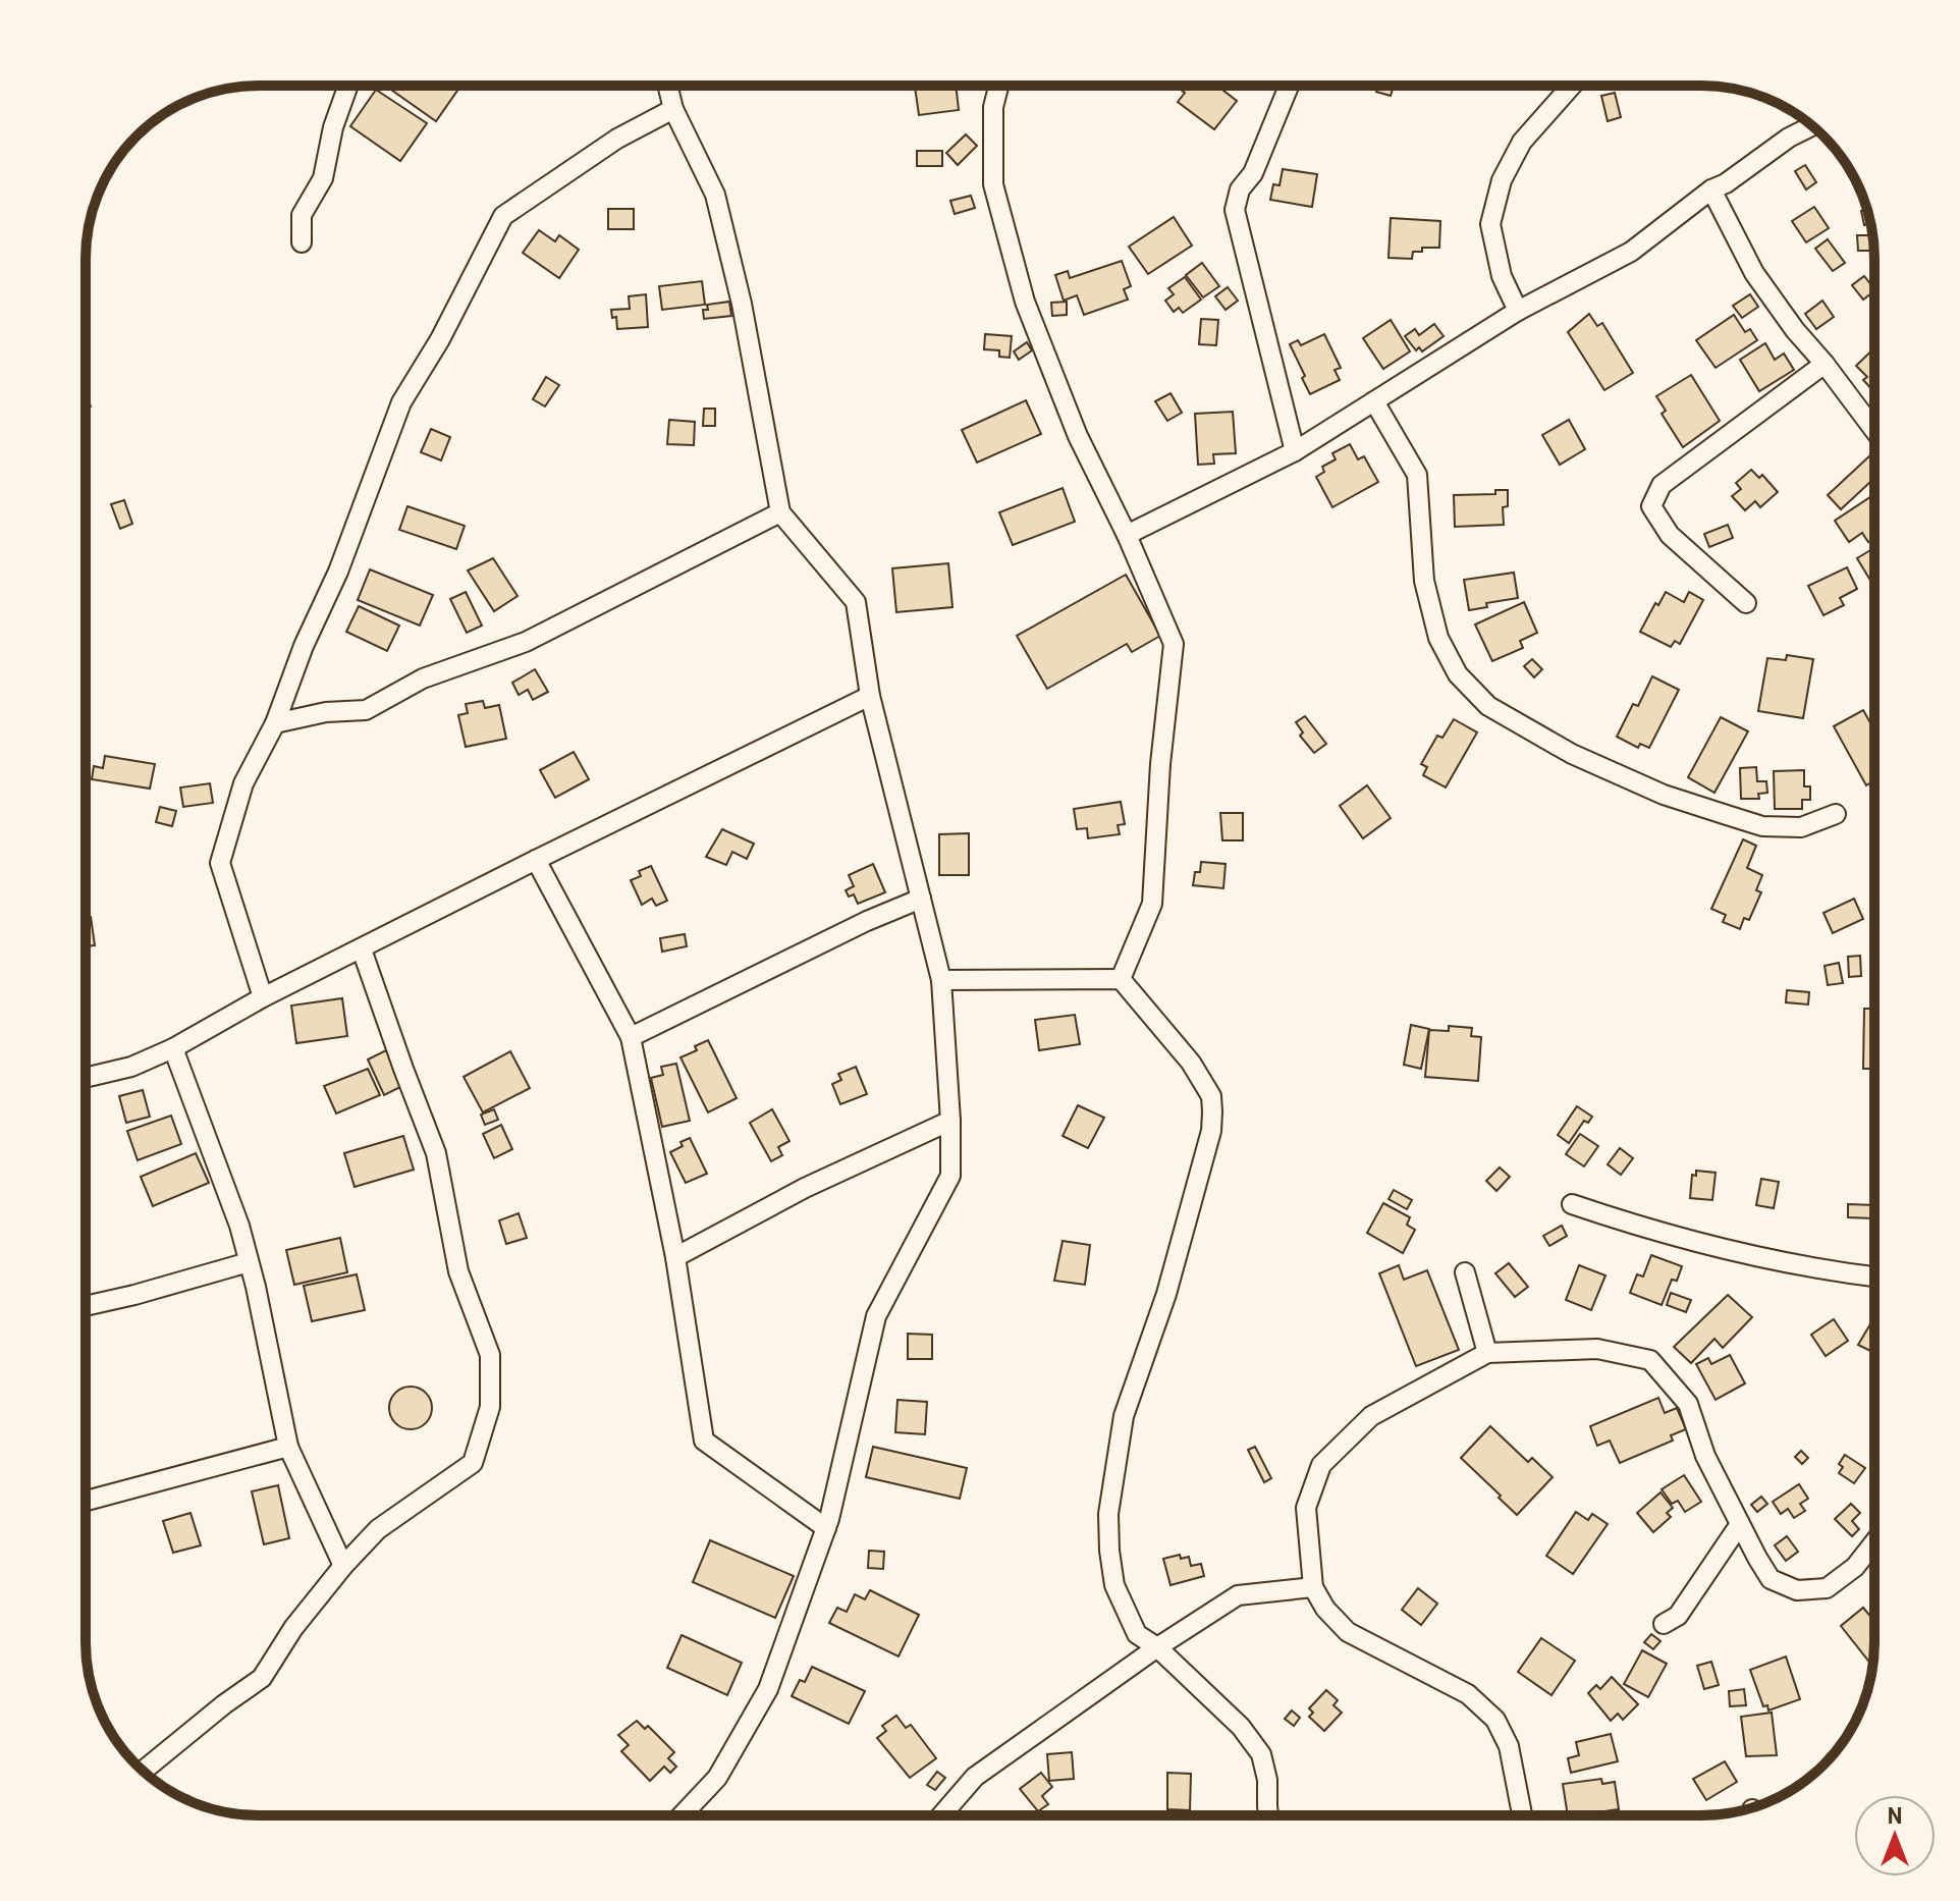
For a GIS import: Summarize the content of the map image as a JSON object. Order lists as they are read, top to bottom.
{
  "north": "top"
}
